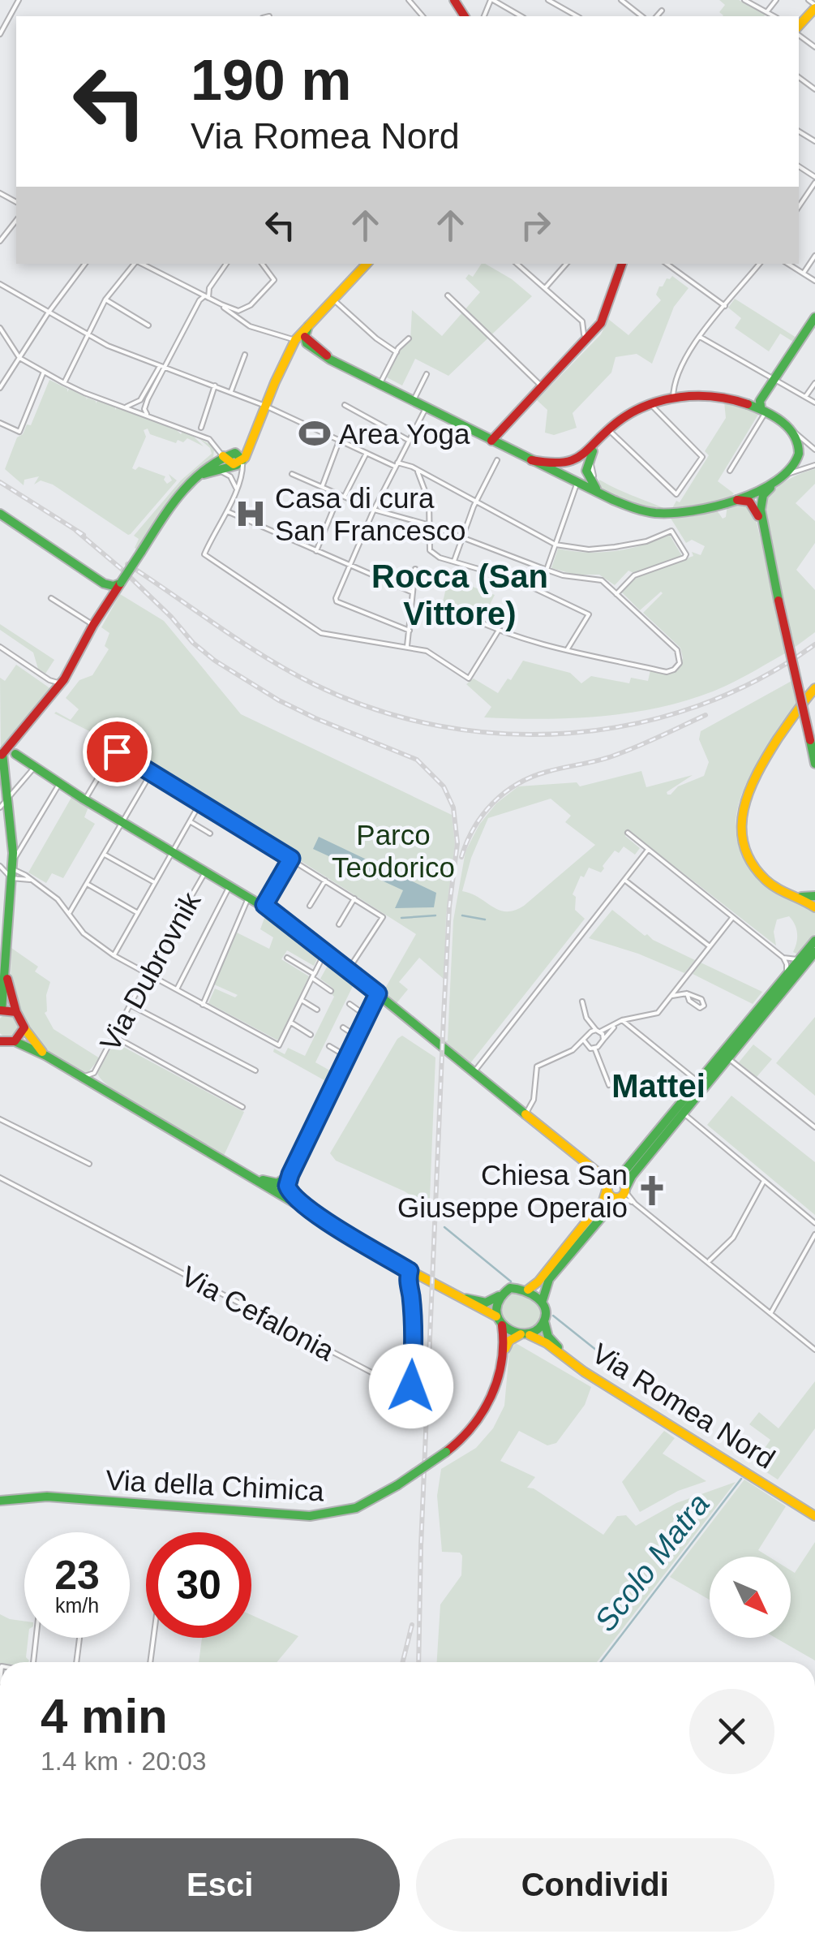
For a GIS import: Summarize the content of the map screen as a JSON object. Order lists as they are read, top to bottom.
{
  "streets": {
    "street": [
      "Via Dubrovnik",
      "Via Cefalonia",
      "Via Romea Nord",
      "Via della Chimica"
    ]
  },
  "crossings": [
    ["Via Romea Nord", "Via della Chimica"]
  ],
  "districts": ["Rocca (San Vittore)", "Mattei"],
  "water": ["Scolo Matra"],
  "parks": ["Parco Teodorico"],
  "places": {
    "sports": ["Area Yoga"],
    "hospital": ["Casa di cura San Francesco"],
    "church": ["Chiesa San Giuseppe Operaio"]
  },
  "north": "bottom right",
  "page": {
    "turn": ["190 m", "Via Romea Nord"],
    "speed": "23 km/h",
    "limit": "30",
    "heading": ["4 min", "1.4 km · 20:03"],
    "buttons": ["Esci", "Condividi"]
  }
}
